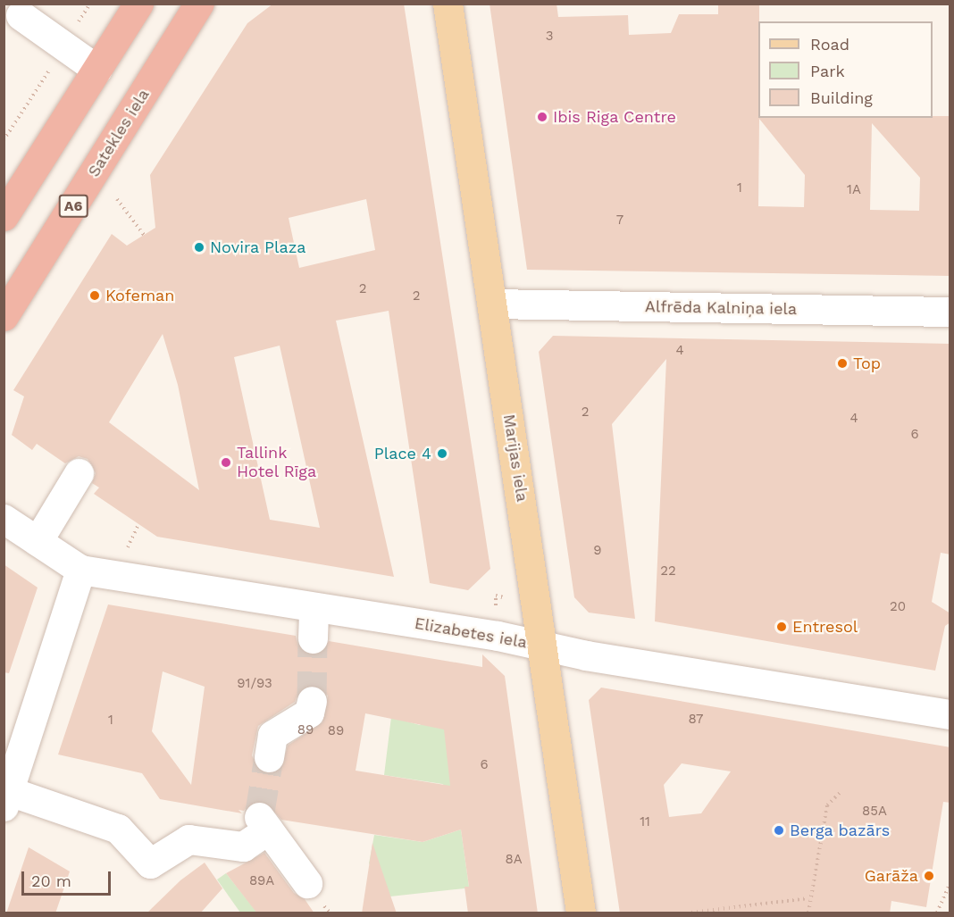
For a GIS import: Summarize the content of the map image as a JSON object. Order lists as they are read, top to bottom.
{
  "streets": {
    "highway": ["Satekles iela", "A6"],
    "main road": ["Marijas iela"],
    "street": ["Alfrēda Kalniņa iela", "Elizabetes iela"]
  },
  "crossings": [
    ["Alfrēda Kalniņa iela", "Marijas iela"],
    ["Marijas iela", "Elizabetes iela"]
  ],
  "places": [
    "Ibis Riga Centre",
    "Novira Plaza",
    "Kofeman",
    "Top",
    "Place 4",
    "Tallink Hotel Rīga",
    "Entresol",
    "Berga bazārs",
    "Garāža"
  ],
  "house_numbers": [
    "3",
    "1",
    "1A",
    "7",
    "2",
    "2",
    "4",
    "2",
    "4",
    "6",
    "9",
    "22",
    "20",
    "91/93",
    "87",
    "1",
    "89",
    "89",
    "6",
    "85A",
    "11",
    "8A",
    "89A"
  ],
  "legend": ["Road", "Park", "Building"],
  "scale_bar": "20 m"
}
